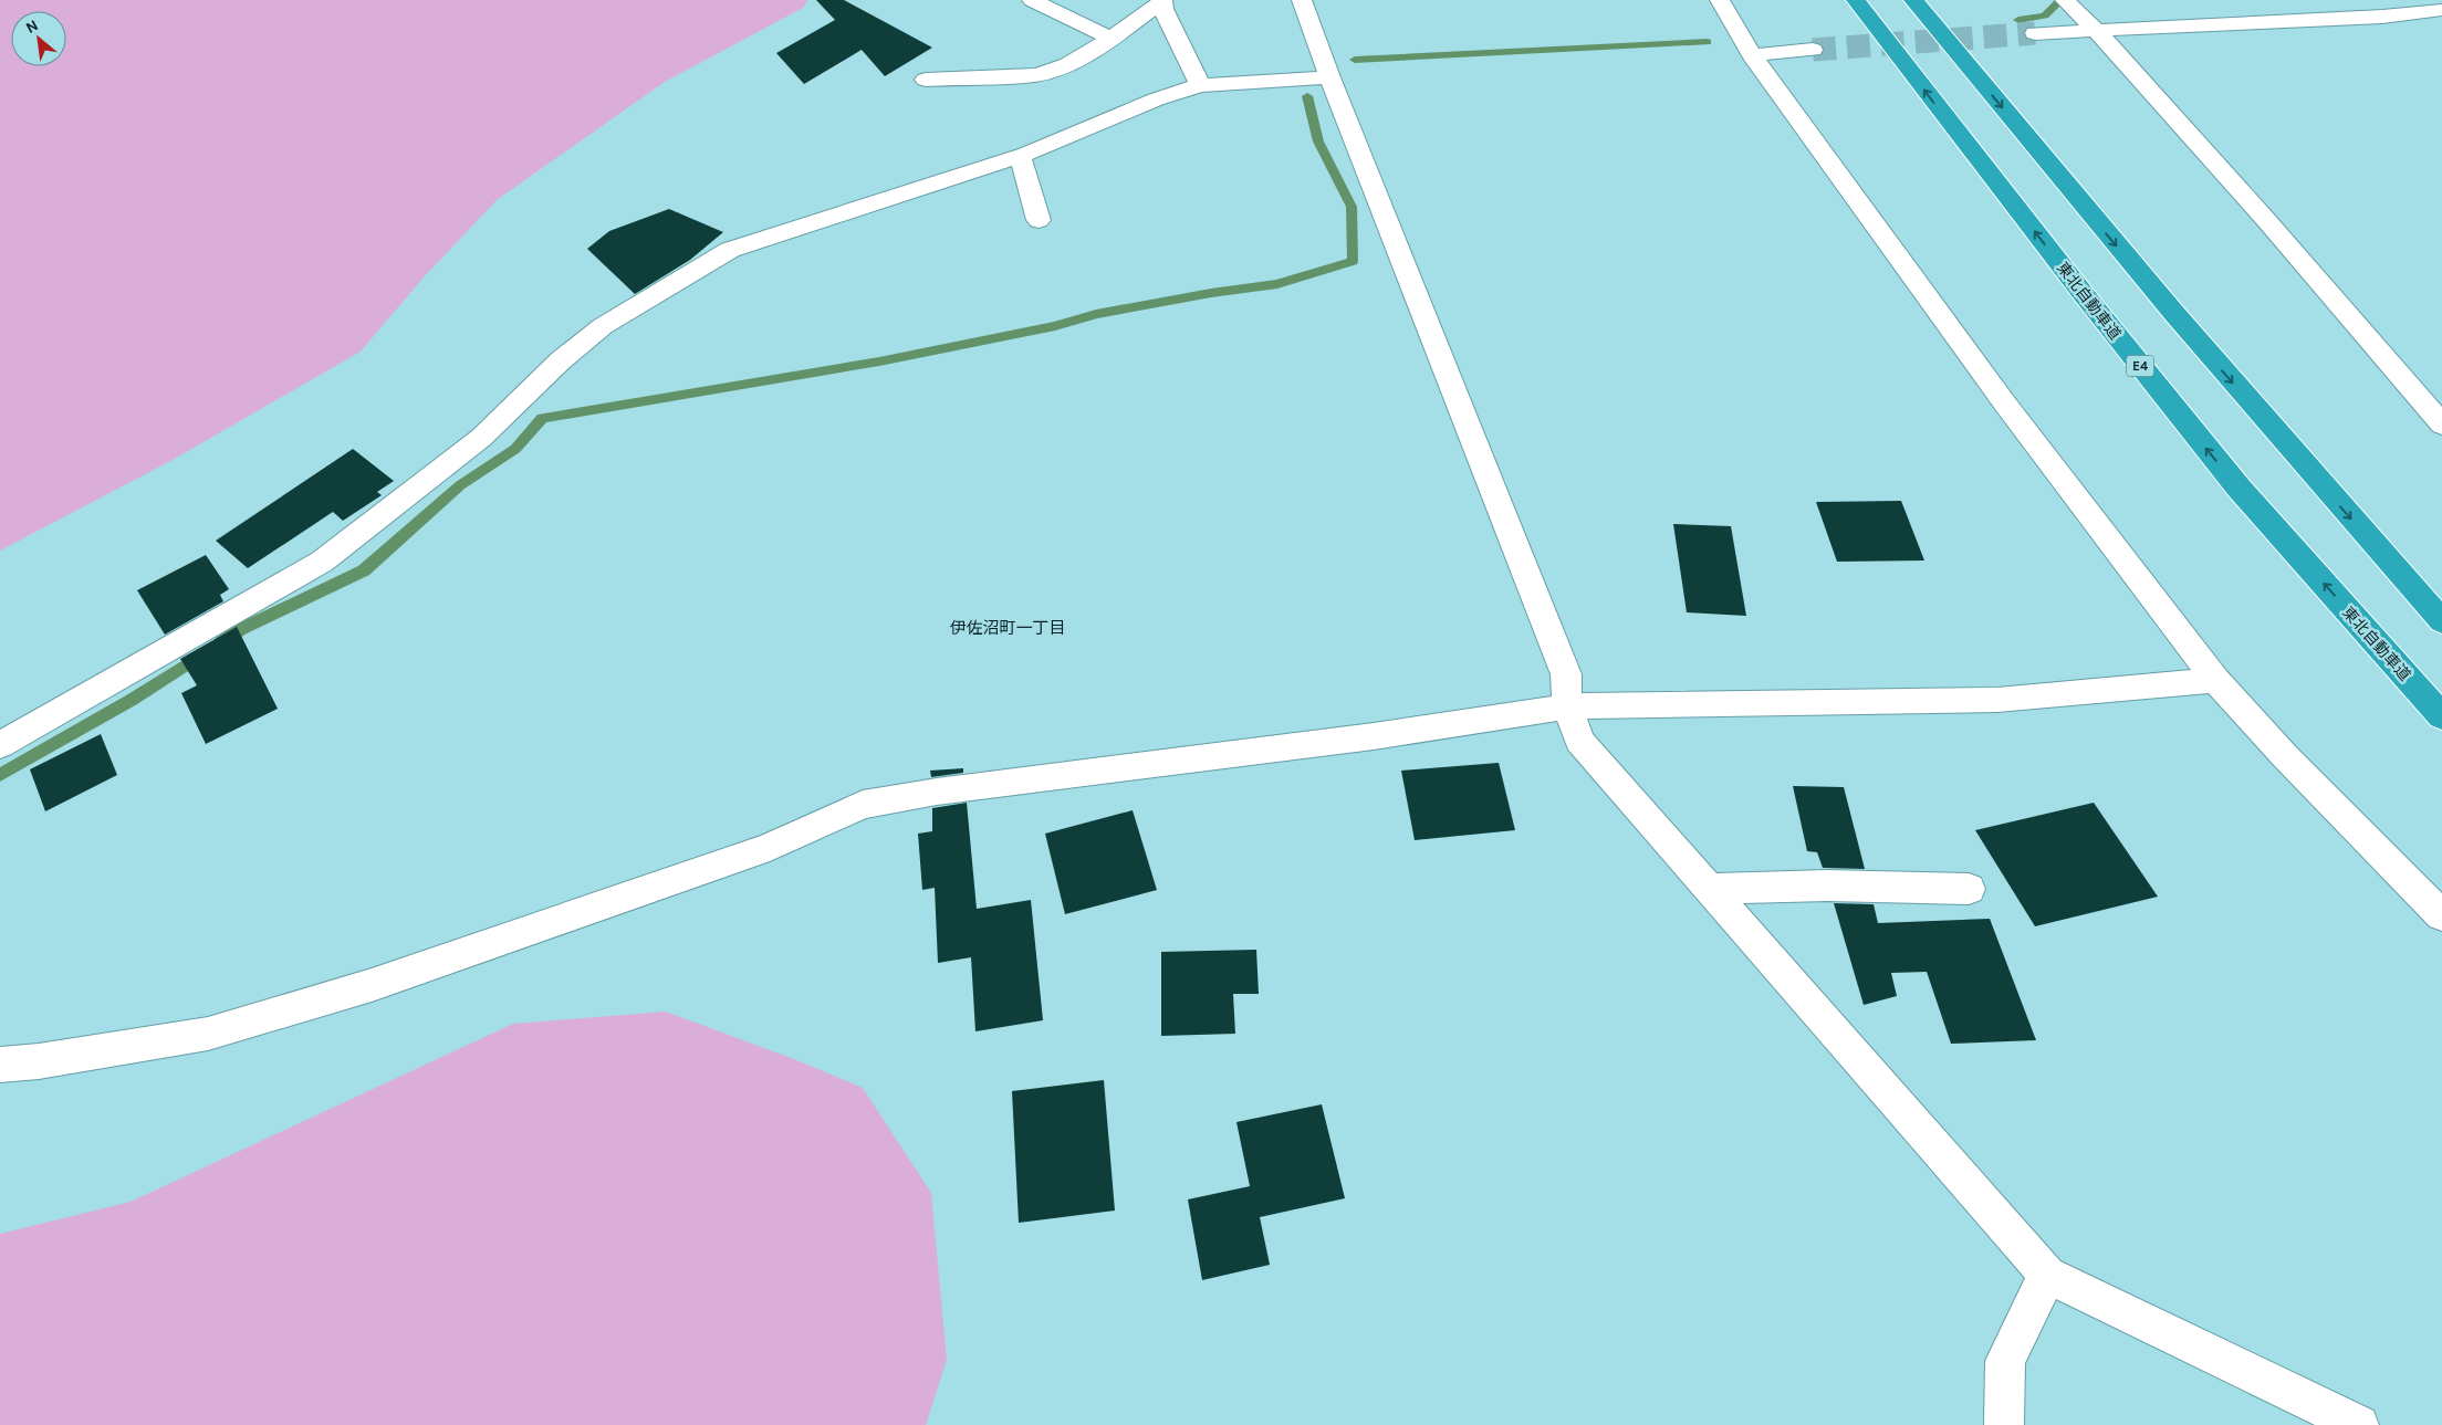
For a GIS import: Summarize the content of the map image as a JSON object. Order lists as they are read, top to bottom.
{
  "streets": {
    "highway": ["東北自動車道", "E4"]
  },
  "districts": ["伊佐沼町一丁目"],
  "north": "top left"
}
